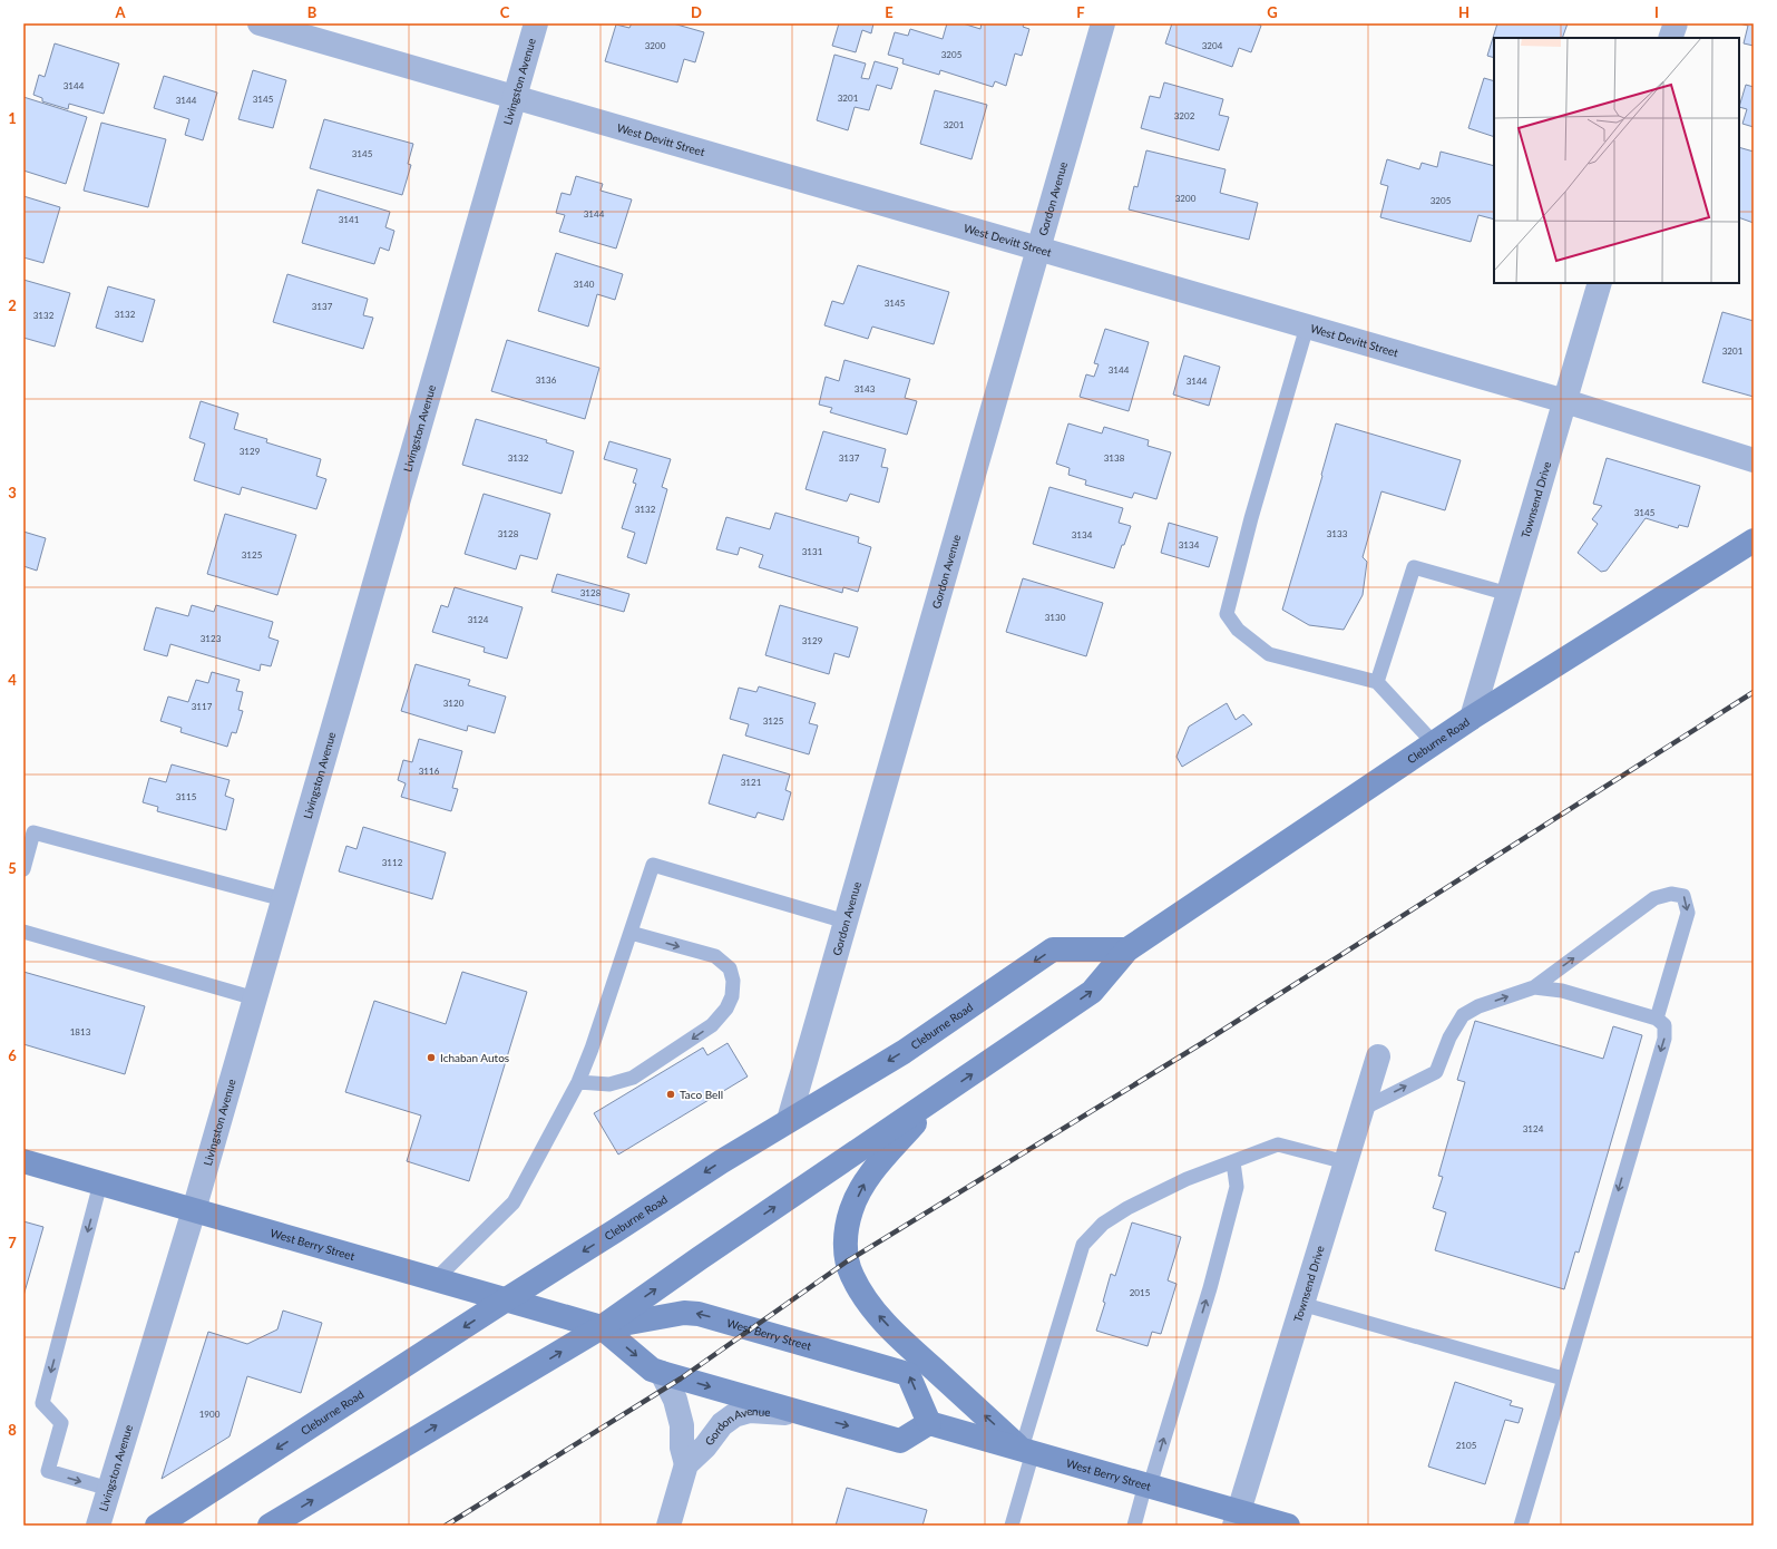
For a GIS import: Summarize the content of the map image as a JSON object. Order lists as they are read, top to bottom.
{
  "streets": {
    "main road": ["Cleburne Road", "West Berry Street"],
    "street": [
      "Livingston Avenue",
      "West Devitt Street",
      "Gordon Avenue",
      "Townsend Drive"
    ]
  },
  "crossings": [
    ["Livingston Avenue", "West Devitt Street"],
    ["Livingston Avenue", "West Berry Street"],
    ["West Devitt Street", "Gordon Avenue"],
    ["West Devitt Street", "Townsend Drive"],
    ["Gordon Avenue", "Cleburne Road"],
    ["Gordon Avenue", "West Berry Street"],
    ["Townsend Drive", "Cleburne Road"],
    ["Townsend Drive", "West Berry Street"],
    ["Cleburne Road", "West Berry Street"]
  ],
  "places": ["Ichaban Autos", "Taco Bell"],
  "house_numbers": [
    "3200",
    "3204",
    "3205",
    "3144",
    "3201",
    "3145",
    "3144",
    "3202",
    "3201",
    "3145",
    "3200",
    "3205",
    "3144",
    "3141",
    "3140",
    "3145",
    "3137",
    "3132",
    "3132",
    "3201",
    "3144",
    "3136",
    "3144",
    "3143",
    "3129",
    "3132",
    "3137",
    "3138",
    "3132",
    "3145",
    "3128",
    "3133",
    "3134",
    "3134",
    "3131",
    "3125",
    "3128",
    "3130",
    "3124",
    "3123",
    "3129",
    "3120",
    "3117",
    "3125",
    "3116",
    "3121",
    "3115",
    "3112",
    "1813",
    "3124",
    "2015",
    "1900",
    "2105"
  ],
  "grid": {
    "columns": [
      "A",
      "B",
      "C",
      "D",
      "E",
      "F",
      "G",
      "H",
      "I"
    ],
    "rows": [
      "1",
      "2",
      "3",
      "4",
      "5",
      "6",
      "7",
      "8"
    ]
  }
}
